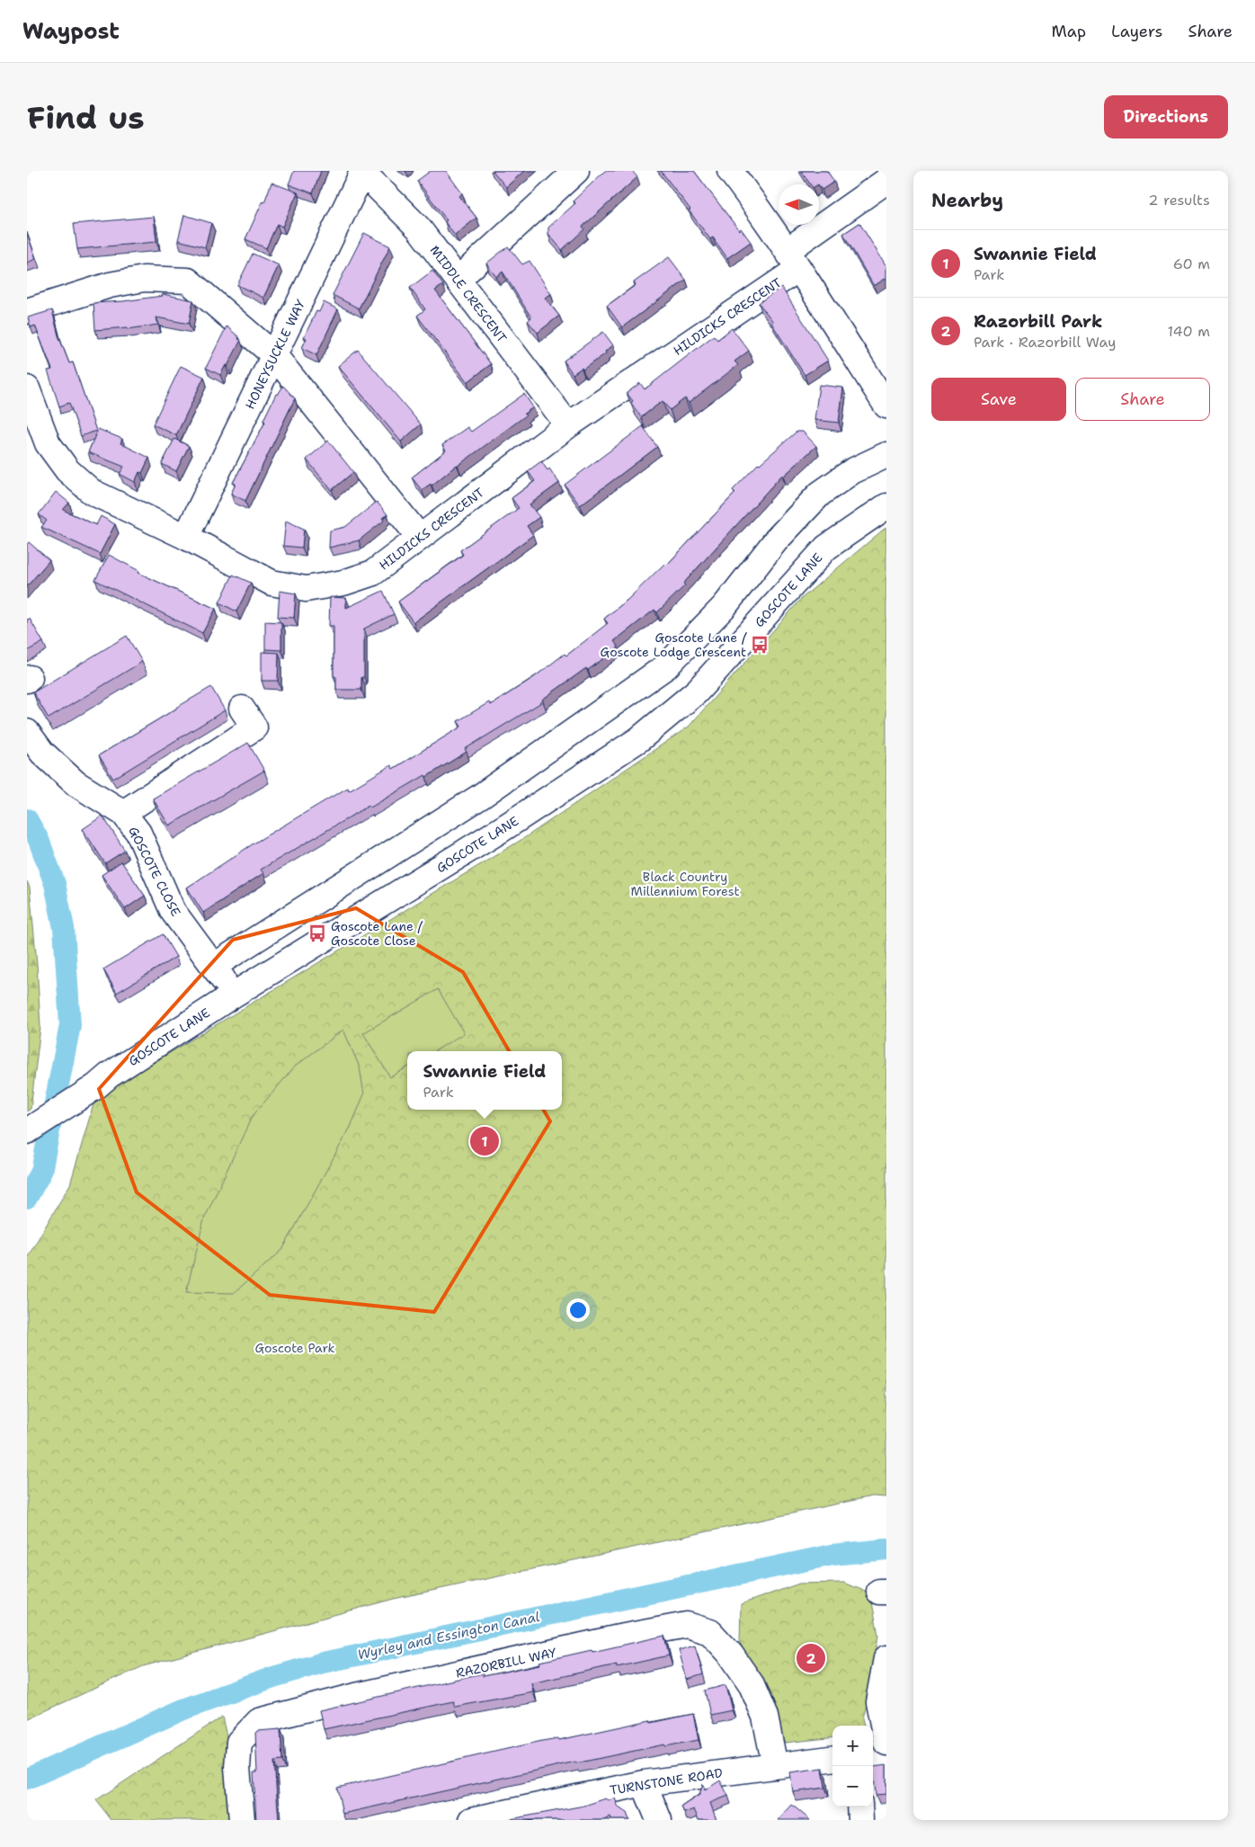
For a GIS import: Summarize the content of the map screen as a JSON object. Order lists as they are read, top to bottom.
{
  "streets": {
    "street": [
      "MIDDLE CRESCENT",
      "HILDICKS CRESCENT",
      "HONEYSUCKLE WAY",
      "GOSCOTE LANE",
      "GOSCOTE CLOSE",
      "RAZORBILL WAY",
      "TURNSTONE ROAD"
    ]
  },
  "crossings": [
    ["MIDDLE CRESCENT", "HILDICKS CRESCENT"],
    ["MIDDLE CRESCENT", "HONEYSUCKLE WAY"],
    ["HILDICKS CRESCENT", "HONEYSUCKLE WAY"],
    ["GOSCOTE LANE", "GOSCOTE CLOSE"],
    ["RAZORBILL WAY", "TURNSTONE ROAD"]
  ],
  "water": ["Wyrley and Essington Canal"],
  "parks": ["Black Country Millennium Forest", "Goscote Park"],
  "places": {
    "bus stop": ["Goscote Lane / Goscote Lodge Crescent", "Goscote Lane / Goscote Close"]
  },
  "north": "left",
  "page": {
    "header": "Waypost",
    "nav": ["Map", "Layers", "Share"],
    "buttons": [
      "Directions",
      ["Save", "Share"]
    ],
    "title": "Find us",
    "heading": ["Nearby", "2 results"],
    "list": [
      {
        "mark": "1",
        "name": "Swannie Field",
        "note": "Park",
        "value": "60 m"
      },
      {
        "mark": "2",
        "name": "Razorbill Park",
        "note": "Park · Razorbill Way",
        "value": "140 m"
      }
    ],
    "popup": ["Swannie Field", "Park"],
    "pins": ["1", "2"],
    "map_buttons": ["+", "−"]
  }
}
